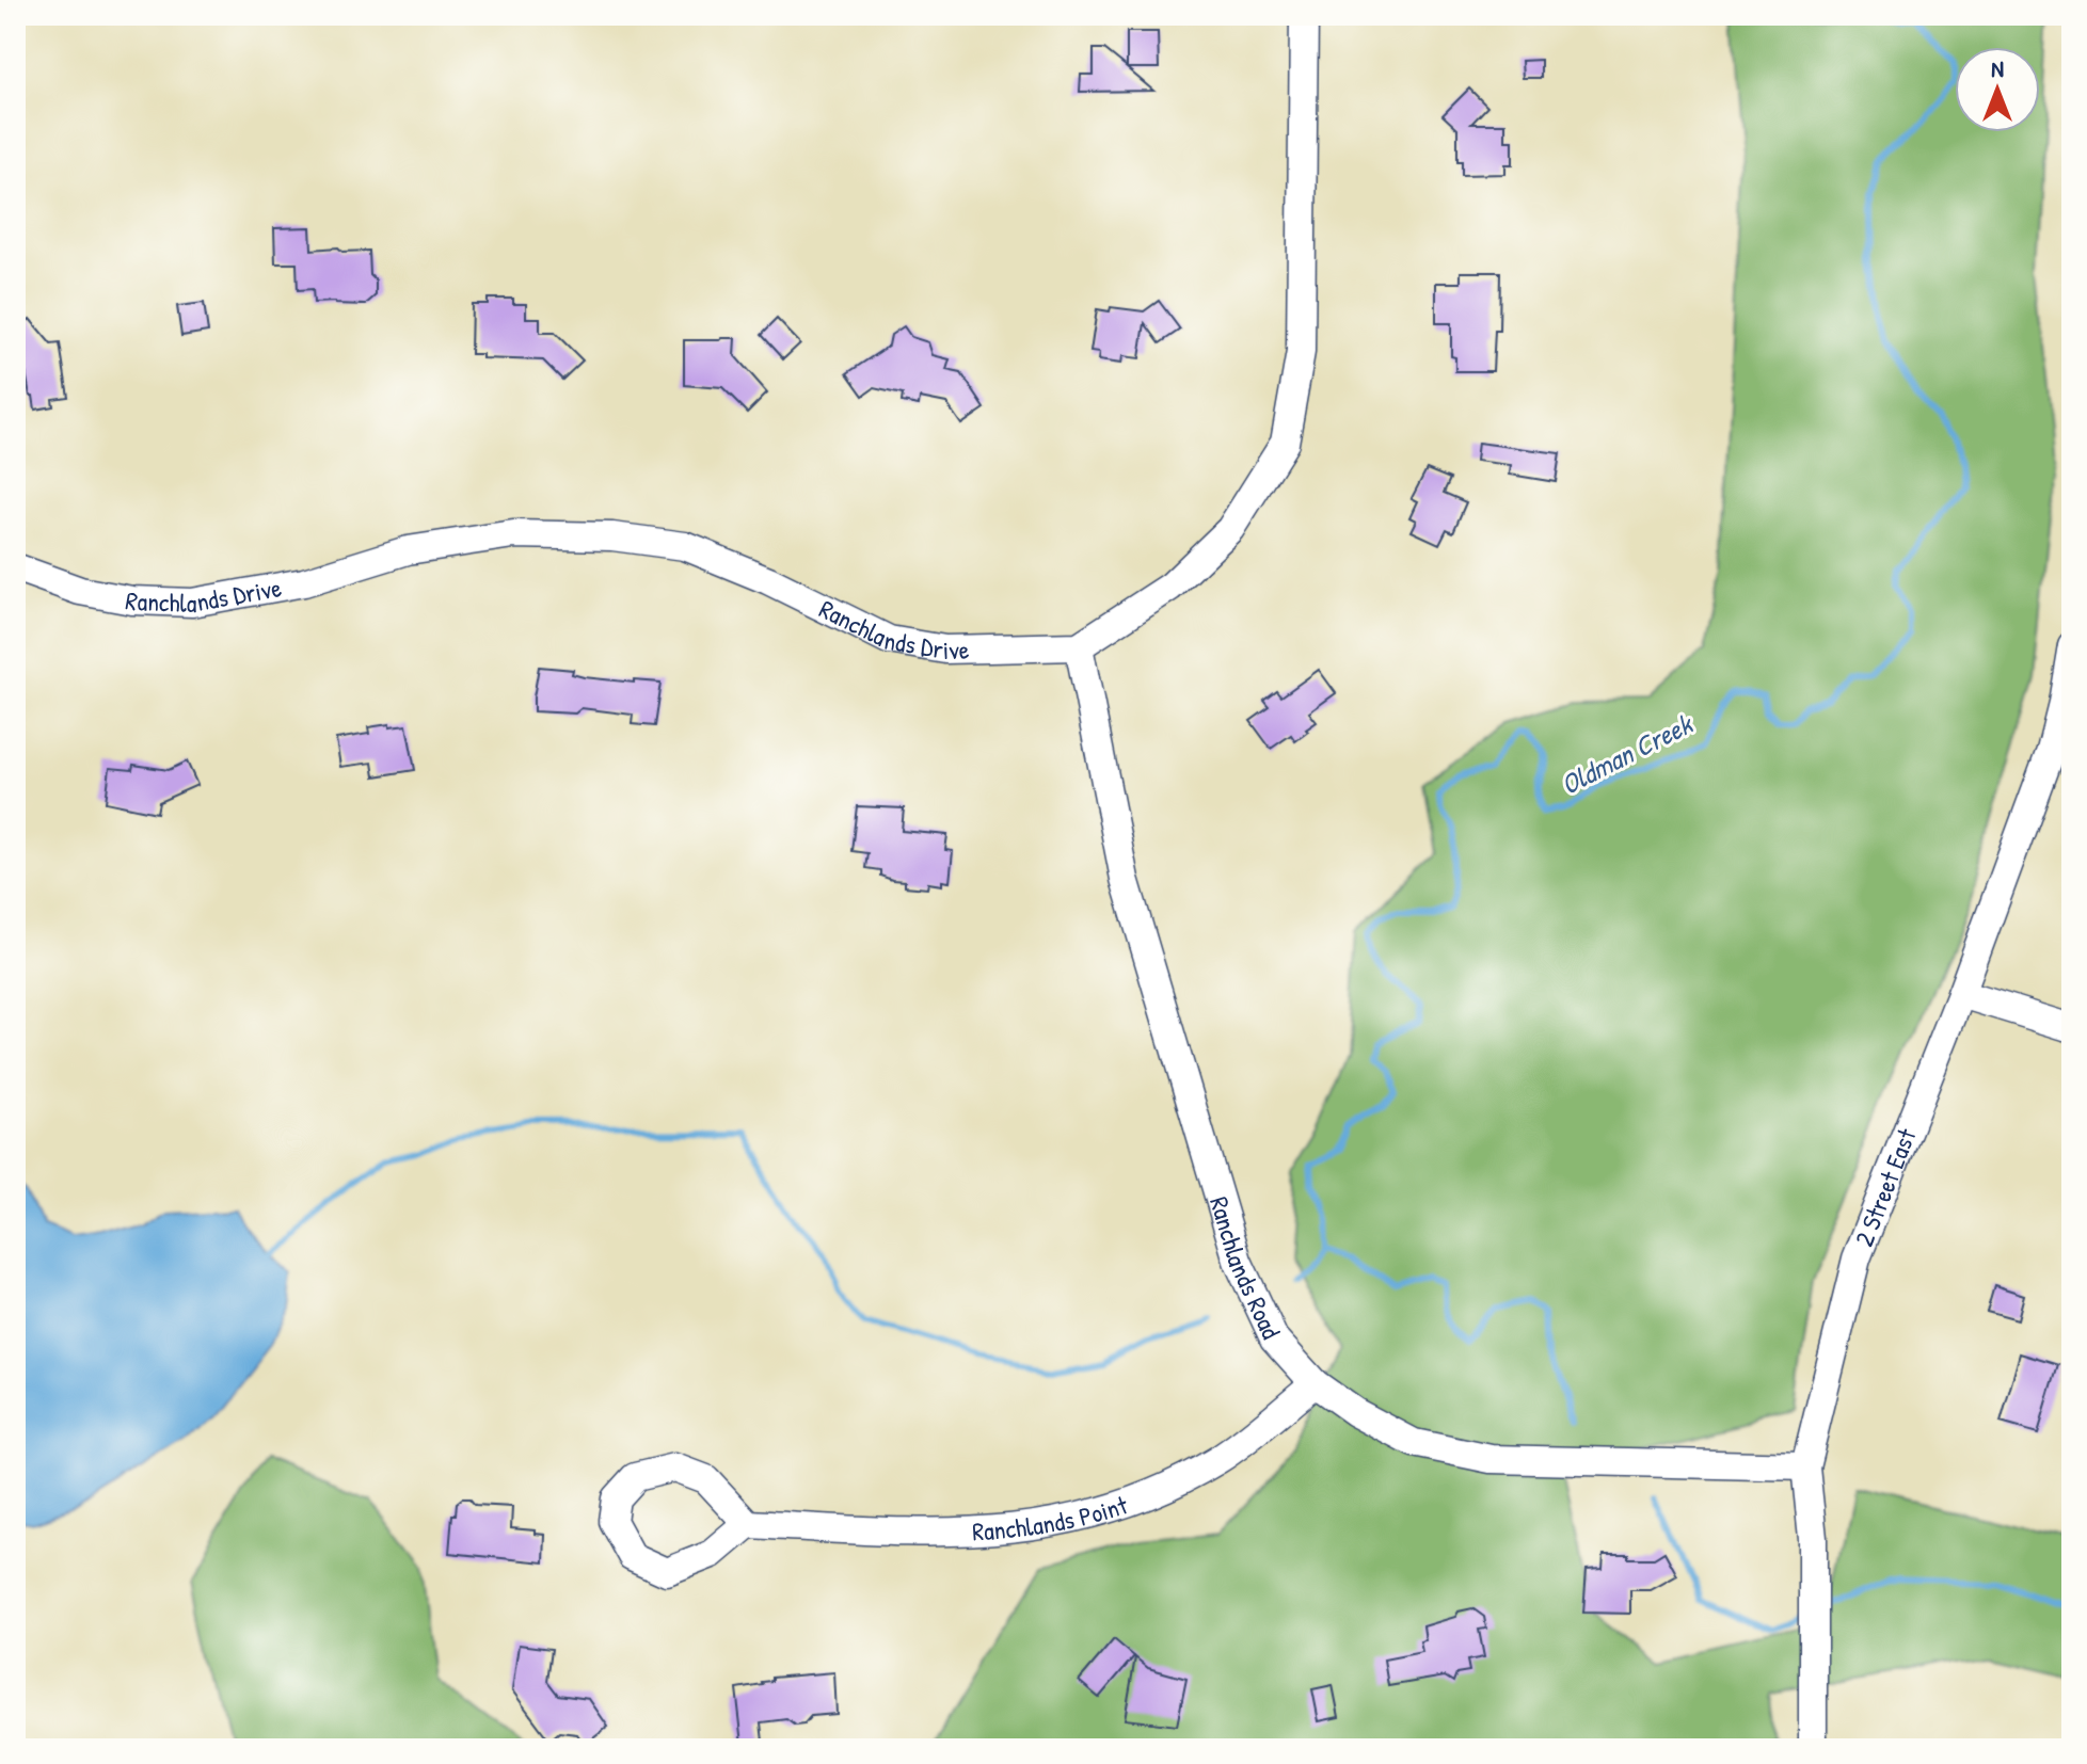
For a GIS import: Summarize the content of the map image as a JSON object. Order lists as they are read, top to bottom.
{
  "streets": {
    "street": [
      "Ranchlands Drive",
      "2 Street East",
      "Ranchlands Road",
      "Ranchlands Point"
    ]
  },
  "crossings": [
    ["Ranchlands Drive", "Ranchlands Road"],
    ["2 Street East", "Ranchlands Road"],
    ["Ranchlands Road", "Ranchlands Point"]
  ],
  "water": ["Oldman Creek"],
  "north": "top"
}
